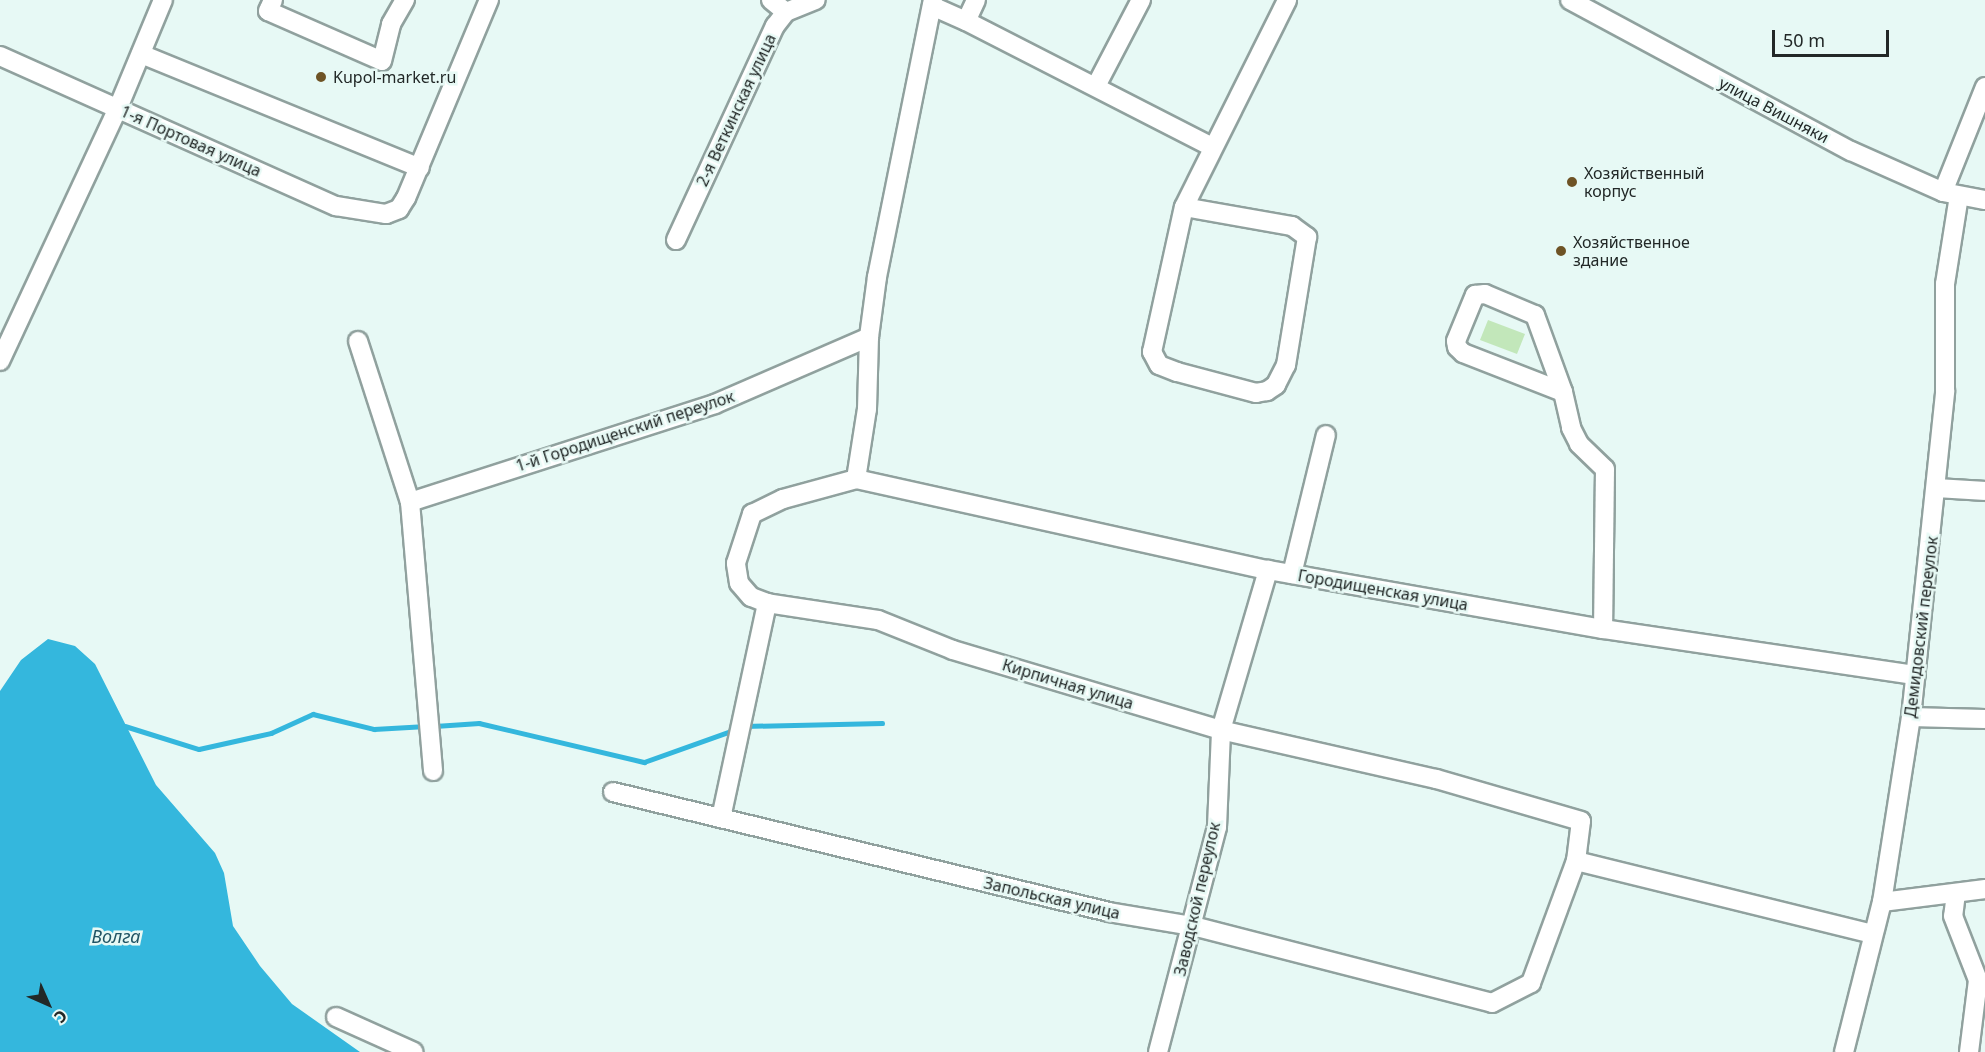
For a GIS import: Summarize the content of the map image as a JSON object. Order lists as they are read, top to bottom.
{
  "streets": {
    "street": [
      "2-я Веткинская улица",
      "улица Вишняки",
      "1-я Портовая улица",
      "1-й Городищенский переулок",
      "Городищенская улица",
      "Демидовский переулок",
      "Кирпичная улица",
      "Запольская улица",
      "Заводской переулок"
    ]
  },
  "crossings": [
    ["улица Вишняки", "Демидовский переулок"],
    ["Городищенская улица", "Демидовский переулок"],
    ["Городищенская улица", "Кирпичная улица"],
    ["Городищенская улица", "Заводской переулок"],
    ["Кирпичная улица", "Запольская улица"],
    ["Кирпичная улица", "Заводской переулок"],
    ["Запольская улица", "Заводской переулок"]
  ],
  "water": ["Волга"],
  "places": ["Kupol-market.ru", "Хозяйственный корпус", "Хозяйственное здание"],
  "scale_bar": "50 m",
  "north": "bottom right"
}
